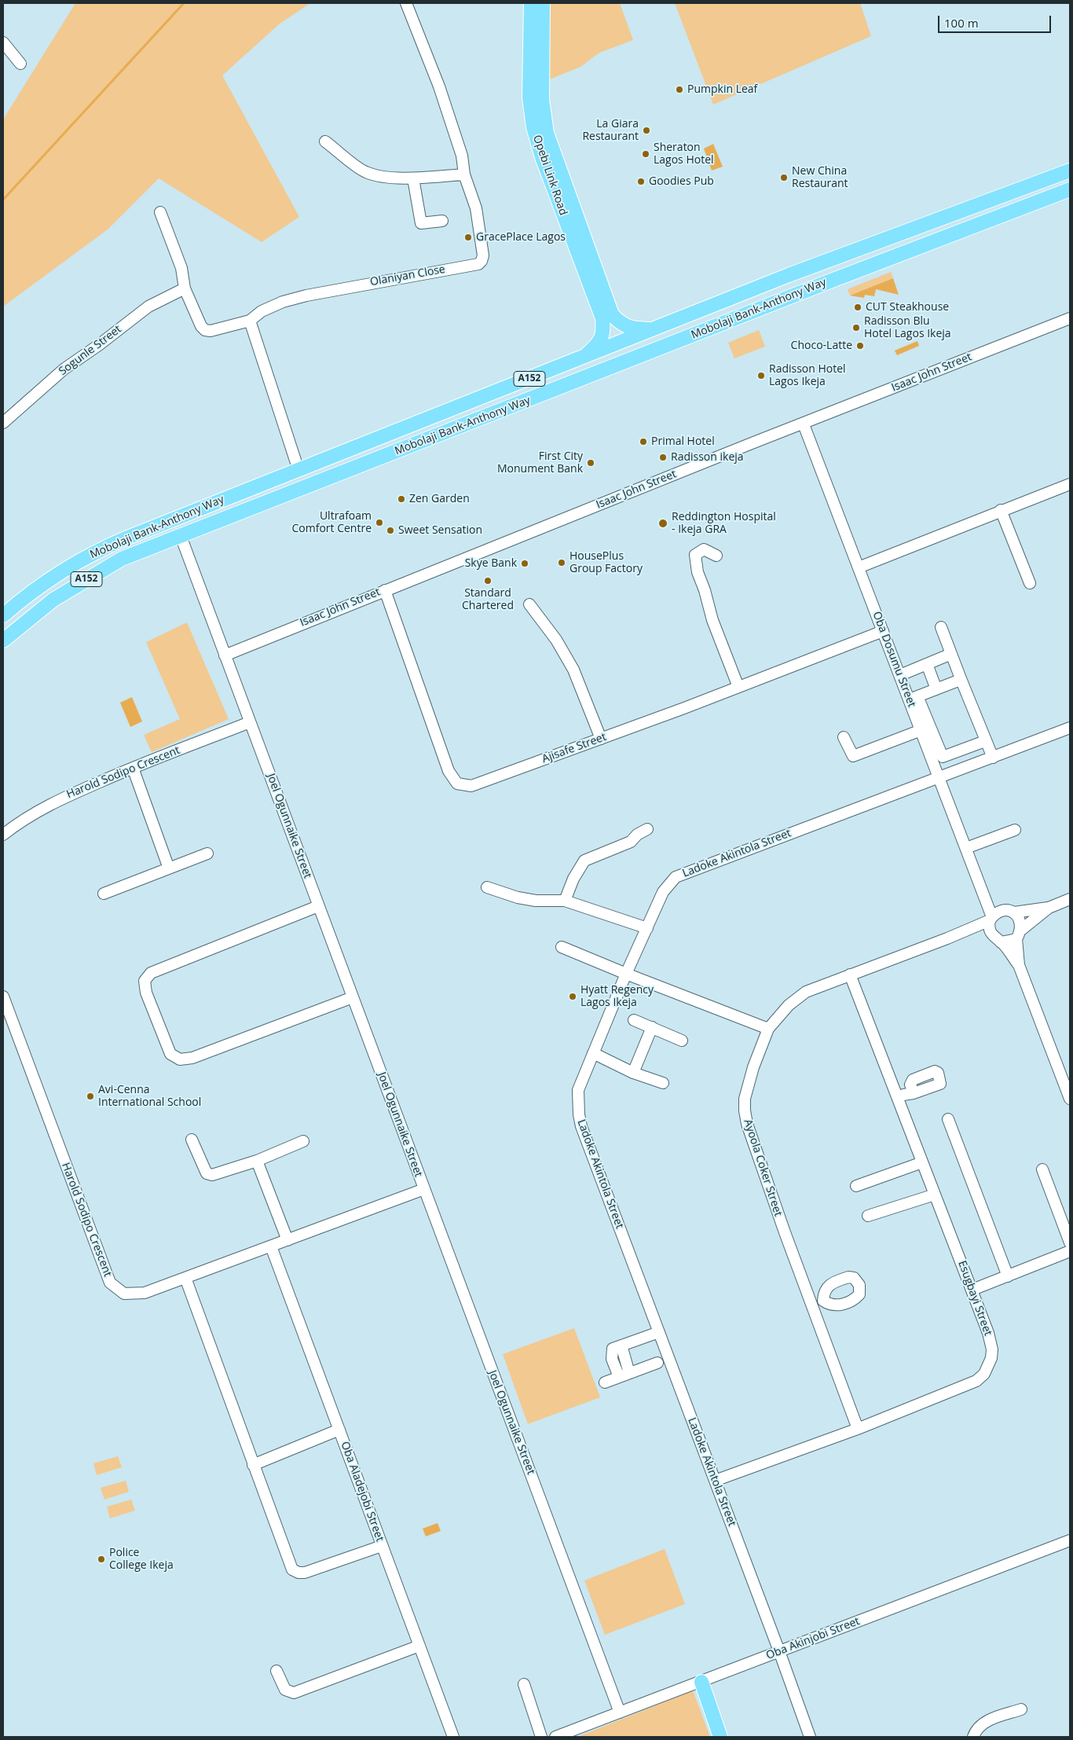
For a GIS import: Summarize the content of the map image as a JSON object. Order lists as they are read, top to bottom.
{
  "streets": {
    "main road": ["Opebi Link Road", "Mobolaji Bank-Anthony Way", "A152"],
    "street": [
      "Olaniyan Close",
      "Sogunle Street",
      "Isaac John Street",
      "Oba Dosumu Street",
      "Ajisafe Street",
      "Harold Sodipo Crescent",
      "Joel Ogunnaike Street",
      "Ladoke Akintola Street",
      "Ayoola Coker Street",
      "Esugbayi Street",
      "Oba Aladejobi Street",
      "Oba Akinjobi Street"
    ]
  },
  "crossings": [
    ["Opebi Link Road", "Mobolaji Bank-Anthony Way"],
    ["Mobolaji Bank-Anthony Way", "Joel Ogunnaike Street"],
    ["Isaac John Street", "Oba Dosumu Street"],
    ["Isaac John Street", "Ajisafe Street"],
    ["Isaac John Street", "Joel Ogunnaike Street"],
    ["Oba Dosumu Street", "Ajisafe Street"],
    ["Oba Dosumu Street", "Ladoke Akintola Street"],
    ["Oba Dosumu Street", "Ayoola Coker Street"],
    ["Harold Sodipo Crescent", "Joel Ogunnaike Street"],
    ["Harold Sodipo Crescent", "Oba Aladejobi Street"],
    ["Joel Ogunnaike Street", "Oba Akinjobi Street"],
    ["Ladoke Akintola Street", "Esugbayi Street"],
    ["Ladoke Akintola Street", "Oba Akinjobi Street"],
    ["Ayoola Coker Street", "Esugbayi Street"]
  ],
  "places": [
    "Pumpkin Leaf",
    "La Giara Restaurant",
    "Sheraton Lagos Hotel",
    "New China Restaurant",
    "Goodies Pub",
    "GracePlace Lagos",
    "CUT Steakhouse",
    "Radisson Blu Hotel Lagos Ikeja",
    "Choco-Latte",
    "Radisson Hotel Lagos Ikeja",
    "Primal Hotel",
    "Radisson ikeja",
    "First City Monument Bank",
    "Zen Garden",
    "Ultrafoam Comfort Centre",
    "Reddington Hospital - Ikeja GRA",
    "Sweet Sensation",
    "HousePlus Group Factory",
    "Skye Bank",
    "Standard Chartered",
    "Hyatt Regency Lagos Ikeja",
    "Avi-Cenna International School",
    "Police College Ikeja"
  ],
  "scale_bar": "100 m"
}
